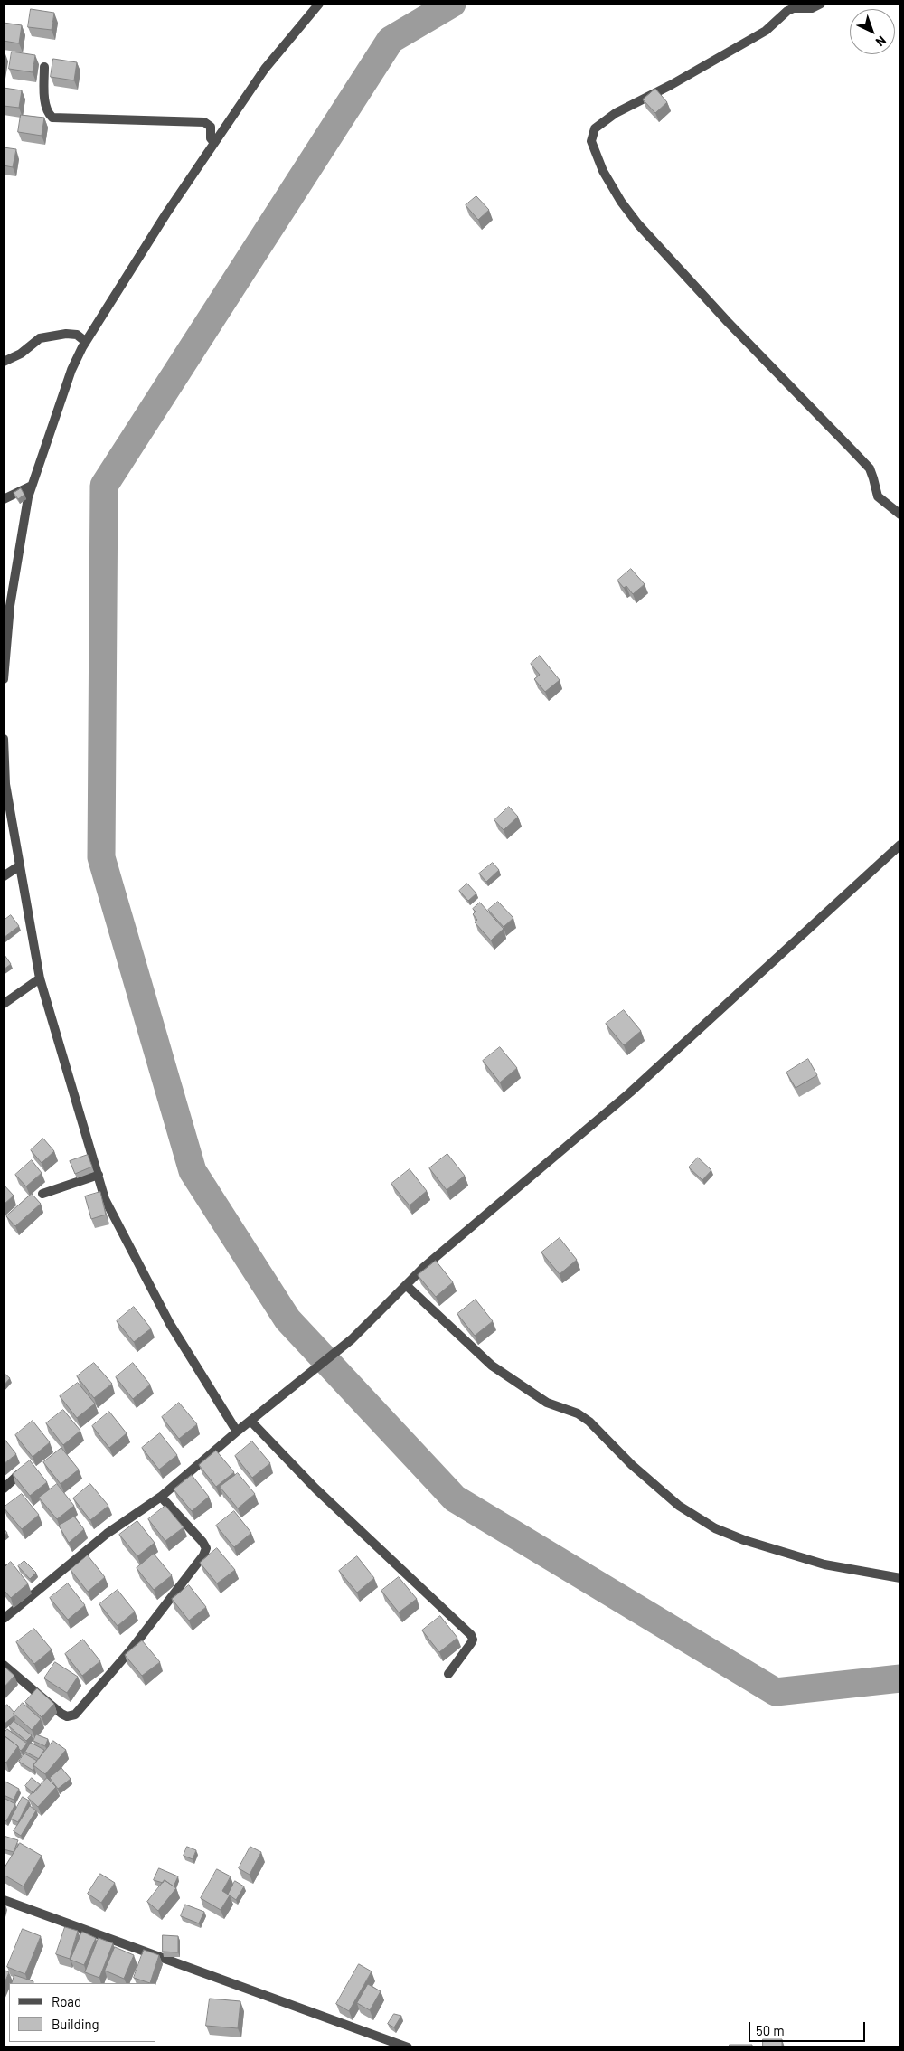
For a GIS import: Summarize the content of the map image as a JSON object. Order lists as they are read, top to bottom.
{
  "legend": ["Road", "Building"],
  "scale_bar": "50 m",
  "north": "bottom right"
}
